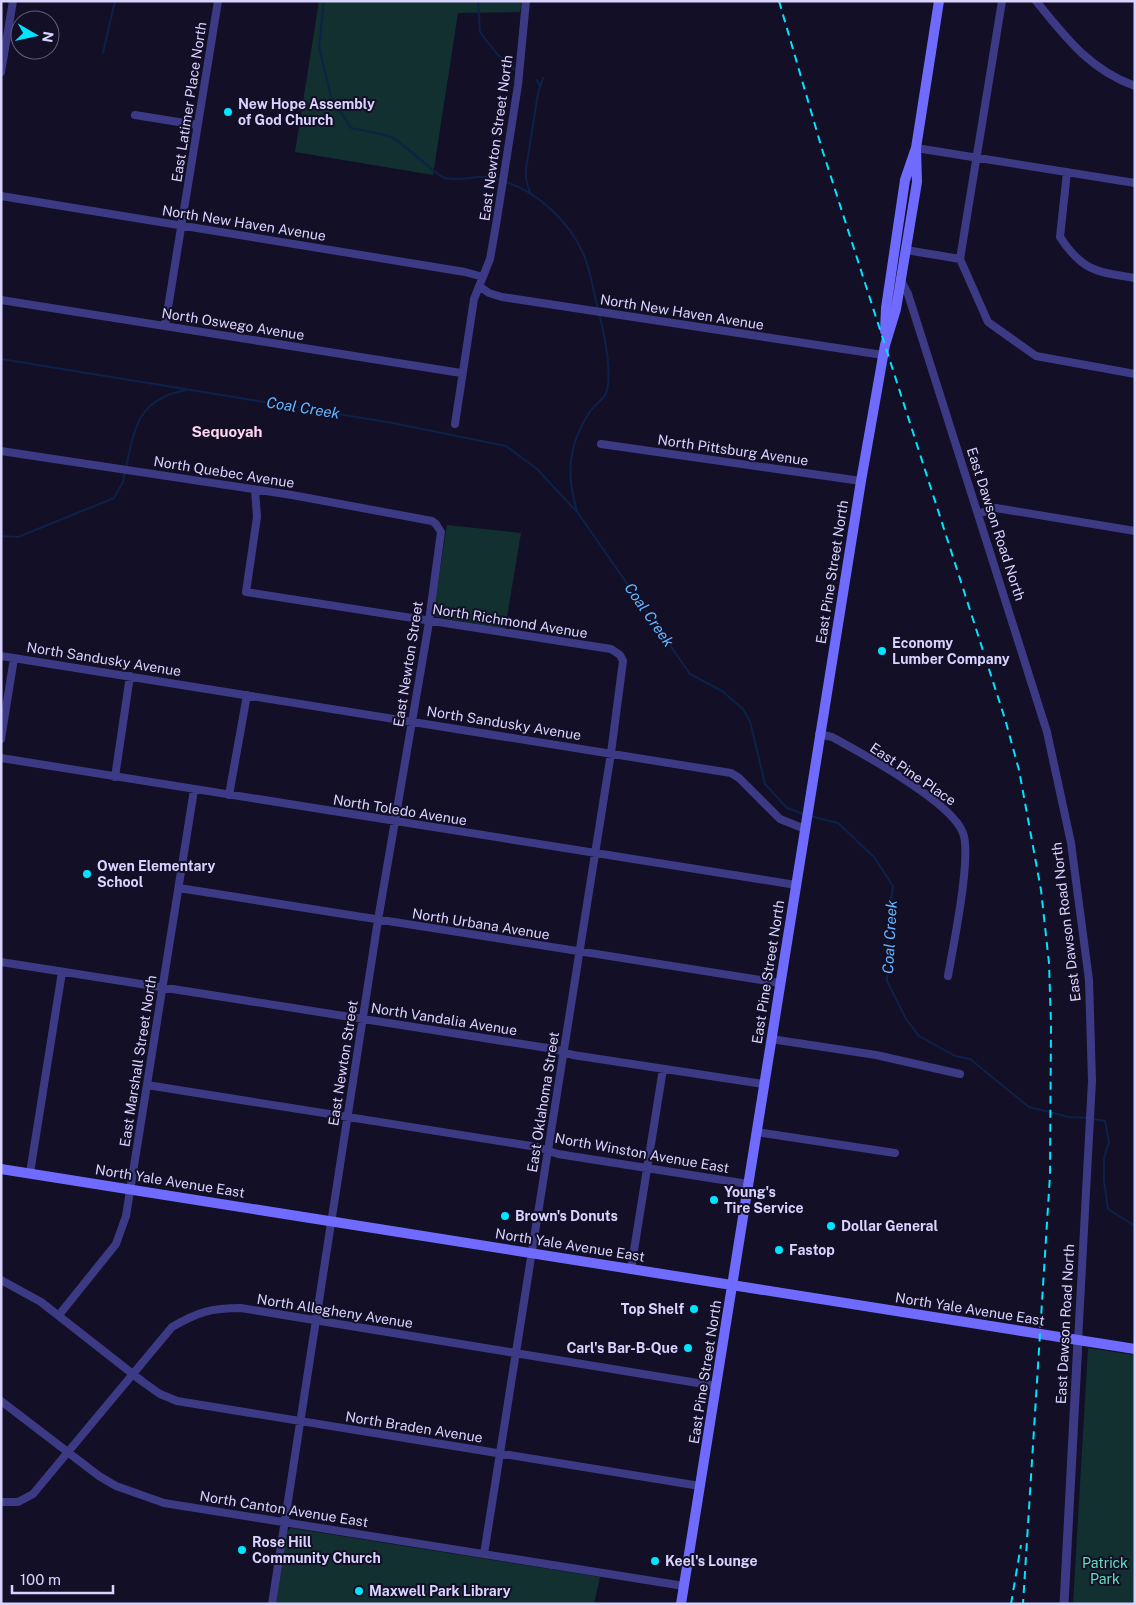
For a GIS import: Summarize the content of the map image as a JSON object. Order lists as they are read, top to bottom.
{
  "streets": {
    "main road": ["East Pine Street North", "North Yale Avenue East"],
    "street": [
      "East Latimer Place North",
      "East Newton Street North",
      "North New Haven Avenue",
      "North Oswego Avenue",
      "North Pittsburg Avenue",
      "North Quebec Avenue",
      "East Dawson Road North",
      "North Richmond Avenue",
      "North Sandusky Avenue",
      "East Newton Street",
      "East Pine Place",
      "North Toledo Avenue",
      "North Urbana Avenue",
      "North Vandalia Avenue",
      "East Marshall Street North",
      "East Oklahoma Street",
      "North Winston Avenue East",
      "North Allegheny Avenue",
      "North Braden Avenue",
      "North Canton Avenue East"
    ]
  },
  "crossings": [
    ["East Latimer Place North", "North New Haven Avenue"],
    ["East Latimer Place North", "North Oswego Avenue"],
    ["East Newton Street North", "North New Haven Avenue"],
    ["North New Haven Avenue", "East Pine Street North"],
    ["North Pittsburg Avenue", "East Pine Street North"],
    ["North Quebec Avenue", "North Richmond Avenue"],
    ["North Quebec Avenue", "East Newton Street"],
    ["East Dawson Road North", "East Pine Street North"],
    ["East Dawson Road North", "North Yale Avenue East"],
    ["East Pine Street North", "North Sandusky Avenue"],
    ["East Pine Street North", "East Pine Place"],
    ["East Pine Street North", "North Toledo Avenue"],
    ["East Pine Street North", "North Urbana Avenue"],
    ["East Pine Street North", "North Vandalia Avenue"],
    ["East Pine Street North", "North Winston Avenue East"],
    ["East Pine Street North", "North Yale Avenue East"],
    ["East Pine Street North", "North Allegheny Avenue"],
    ["East Pine Street North", "North Braden Avenue"],
    ["East Pine Street North", "North Canton Avenue East"],
    ["North Richmond Avenue", "East Newton Street"],
    ["North Richmond Avenue", "East Oklahoma Street"],
    ["North Sandusky Avenue", "East Newton Street"],
    ["North Sandusky Avenue", "East Oklahoma Street"],
    ["East Newton Street", "North Toledo Avenue"],
    ["East Newton Street", "North Urbana Avenue"],
    ["East Newton Street", "North Vandalia Avenue"],
    ["East Newton Street", "North Winston Avenue East"],
    ["East Newton Street", "North Yale Avenue East"],
    ["East Newton Street", "North Allegheny Avenue"],
    ["East Newton Street", "North Braden Avenue"],
    ["East Newton Street", "North Canton Avenue East"],
    ["North Toledo Avenue", "East Marshall Street North"],
    ["North Toledo Avenue", "East Oklahoma Street"],
    ["North Urbana Avenue", "East Marshall Street North"],
    ["North Urbana Avenue", "East Oklahoma Street"],
    ["North Vandalia Avenue", "East Marshall Street North"],
    ["North Vandalia Avenue", "East Oklahoma Street"],
    ["East Marshall Street North", "North Winston Avenue East"],
    ["East Marshall Street North", "North Yale Avenue East"],
    ["East Oklahoma Street", "North Winston Avenue East"],
    ["East Oklahoma Street", "North Yale Avenue East"],
    ["East Oklahoma Street", "North Allegheny Avenue"],
    ["East Oklahoma Street", "North Braden Avenue"],
    ["East Oklahoma Street", "North Canton Avenue East"],
    ["North Allegheny Avenue", "North Braden Avenue"],
    ["North Allegheny Avenue", "North Canton Avenue East"]
  ],
  "districts": ["Sequoyah"],
  "water": ["Coal Creek"],
  "parks": ["Patrick Park"],
  "places": [
    "New Hope Assembly of God Church",
    "Economy Lumber Company",
    "Owen Elementary School",
    "Young's Tire Service",
    "Brown's Donuts",
    "Dollar General",
    "Fastop",
    "Top Shelf",
    "Carl's Bar-B-Que",
    "Rose Hill Community Church",
    "Keel's Lounge",
    "Maxwell Park Library"
  ],
  "scale_bar": "100 m",
  "north": "right"
}
